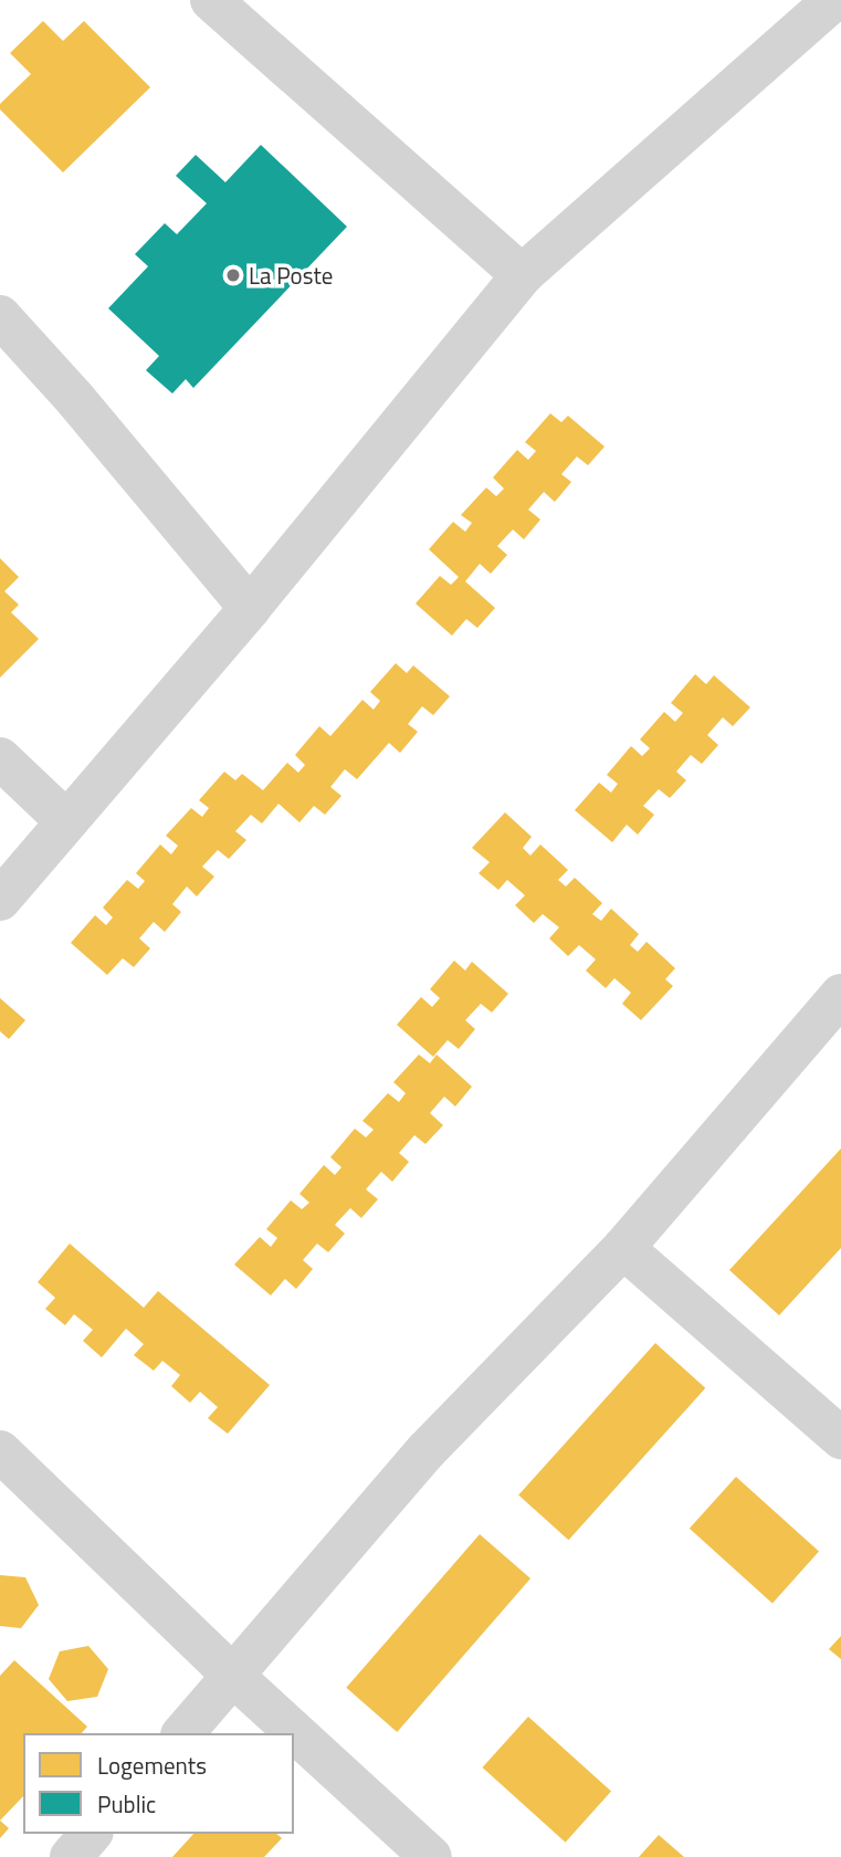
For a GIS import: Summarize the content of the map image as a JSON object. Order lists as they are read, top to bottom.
{
  "places": ["La Poste"],
  "legend": ["Logements", "Public"]
}
